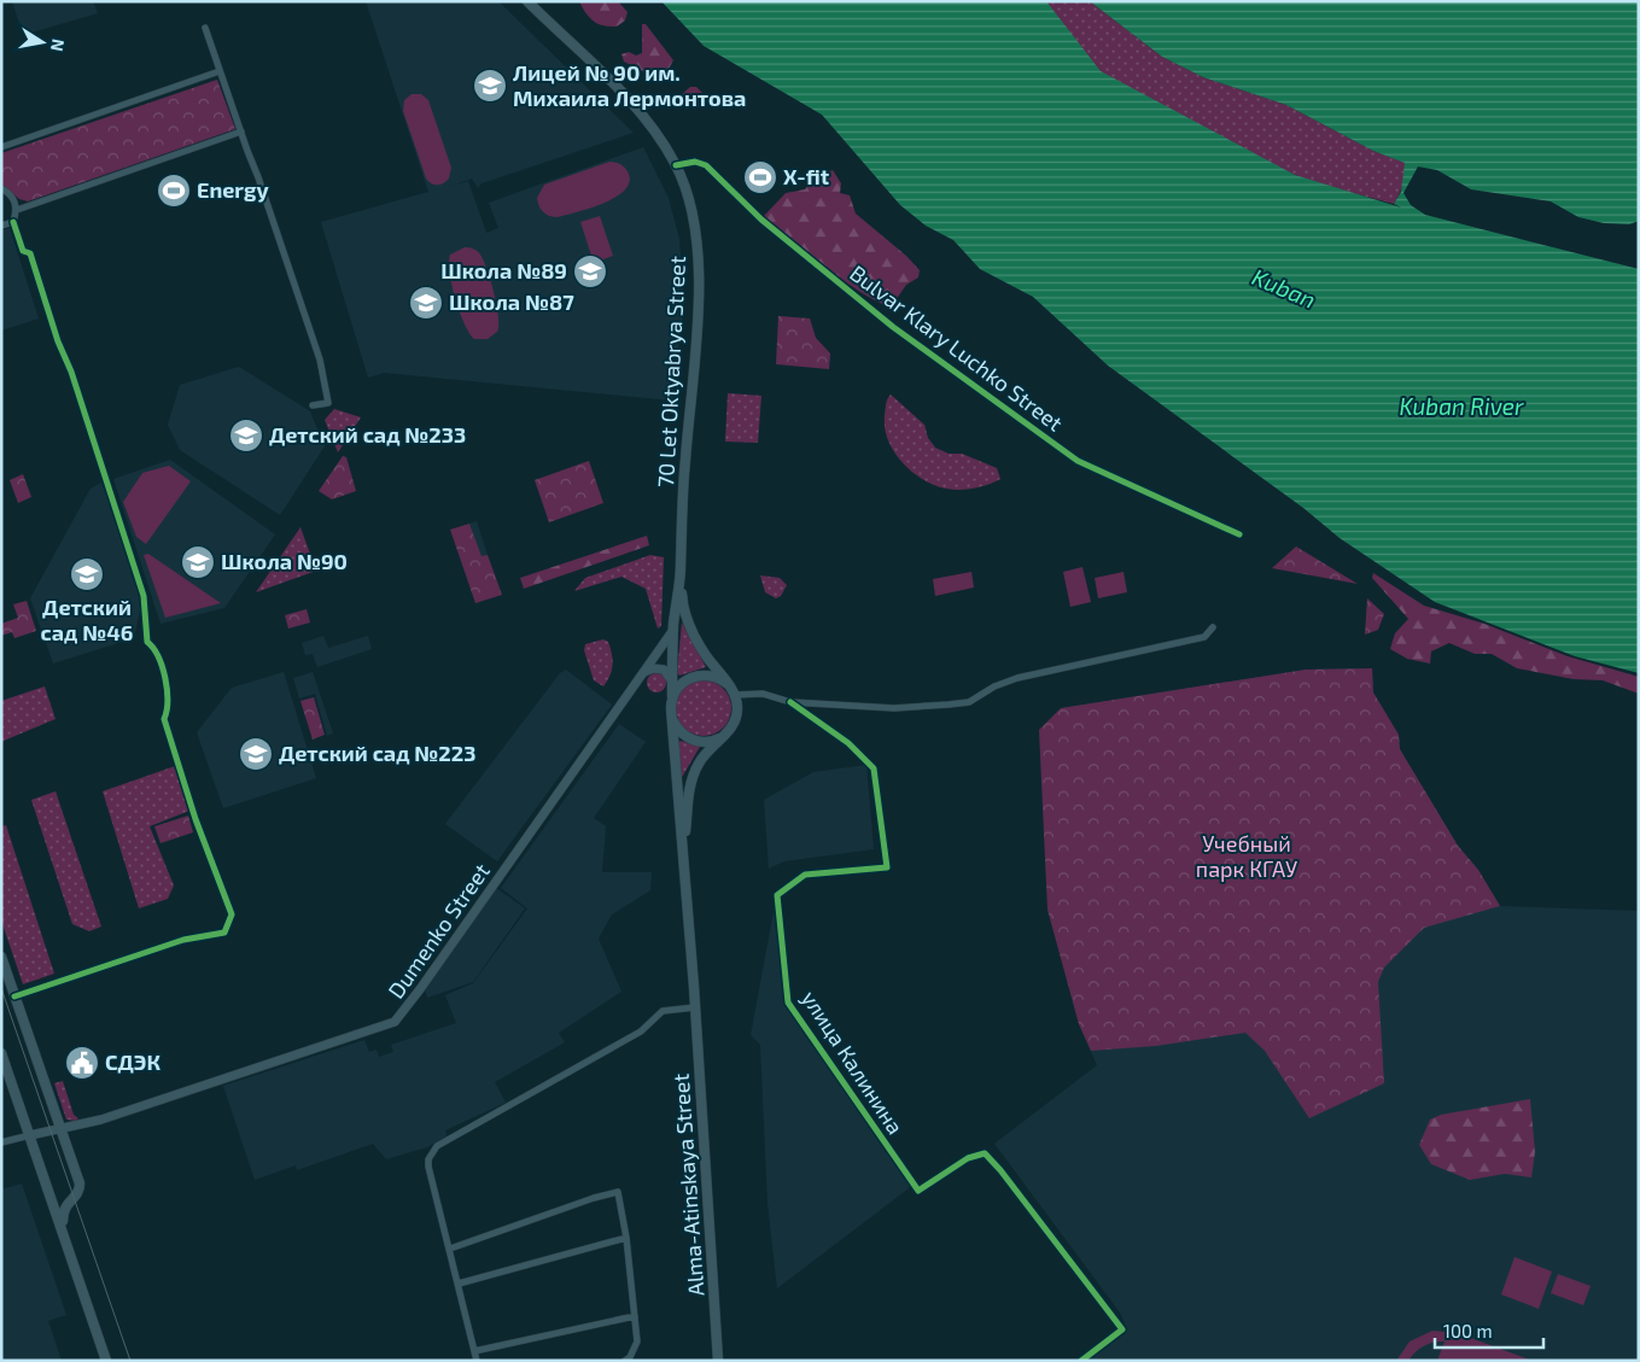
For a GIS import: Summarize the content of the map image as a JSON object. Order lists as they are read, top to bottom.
{
  "streets": {
    "main road": ["70 Let Oktyabrya Street", "Alma-Atinskaya Street"],
    "street": ["Bulvar Klary Luchko Street", "Dumenko Street", "улица Калинина"]
  },
  "crossings": [
    ["Bulvar Klary Luchko Street", "70 Let Oktyabrya Street"],
    ["70 Let Oktyabrya Street", "Dumenko Street"],
    ["70 Let Oktyabrya Street", "Alma-Atinskaya Street"]
  ],
  "water": ["Kuban", "Kuban River"],
  "parks": ["Учебный парк КГАУ"],
  "places": {
    "school or university": [
      "Лицей № 90 им. Михаила Лермонтова",
      "Школа №89",
      "Школа №87",
      "Детский сад №233",
      "Школа №90",
      "Детский сад №46",
      "Детский сад №223"
    ],
    "sports": ["X-fit", "Energy"],
    "public building": ["СДЭК"]
  },
  "scale_bar": "100 m",
  "north": "right"
}
